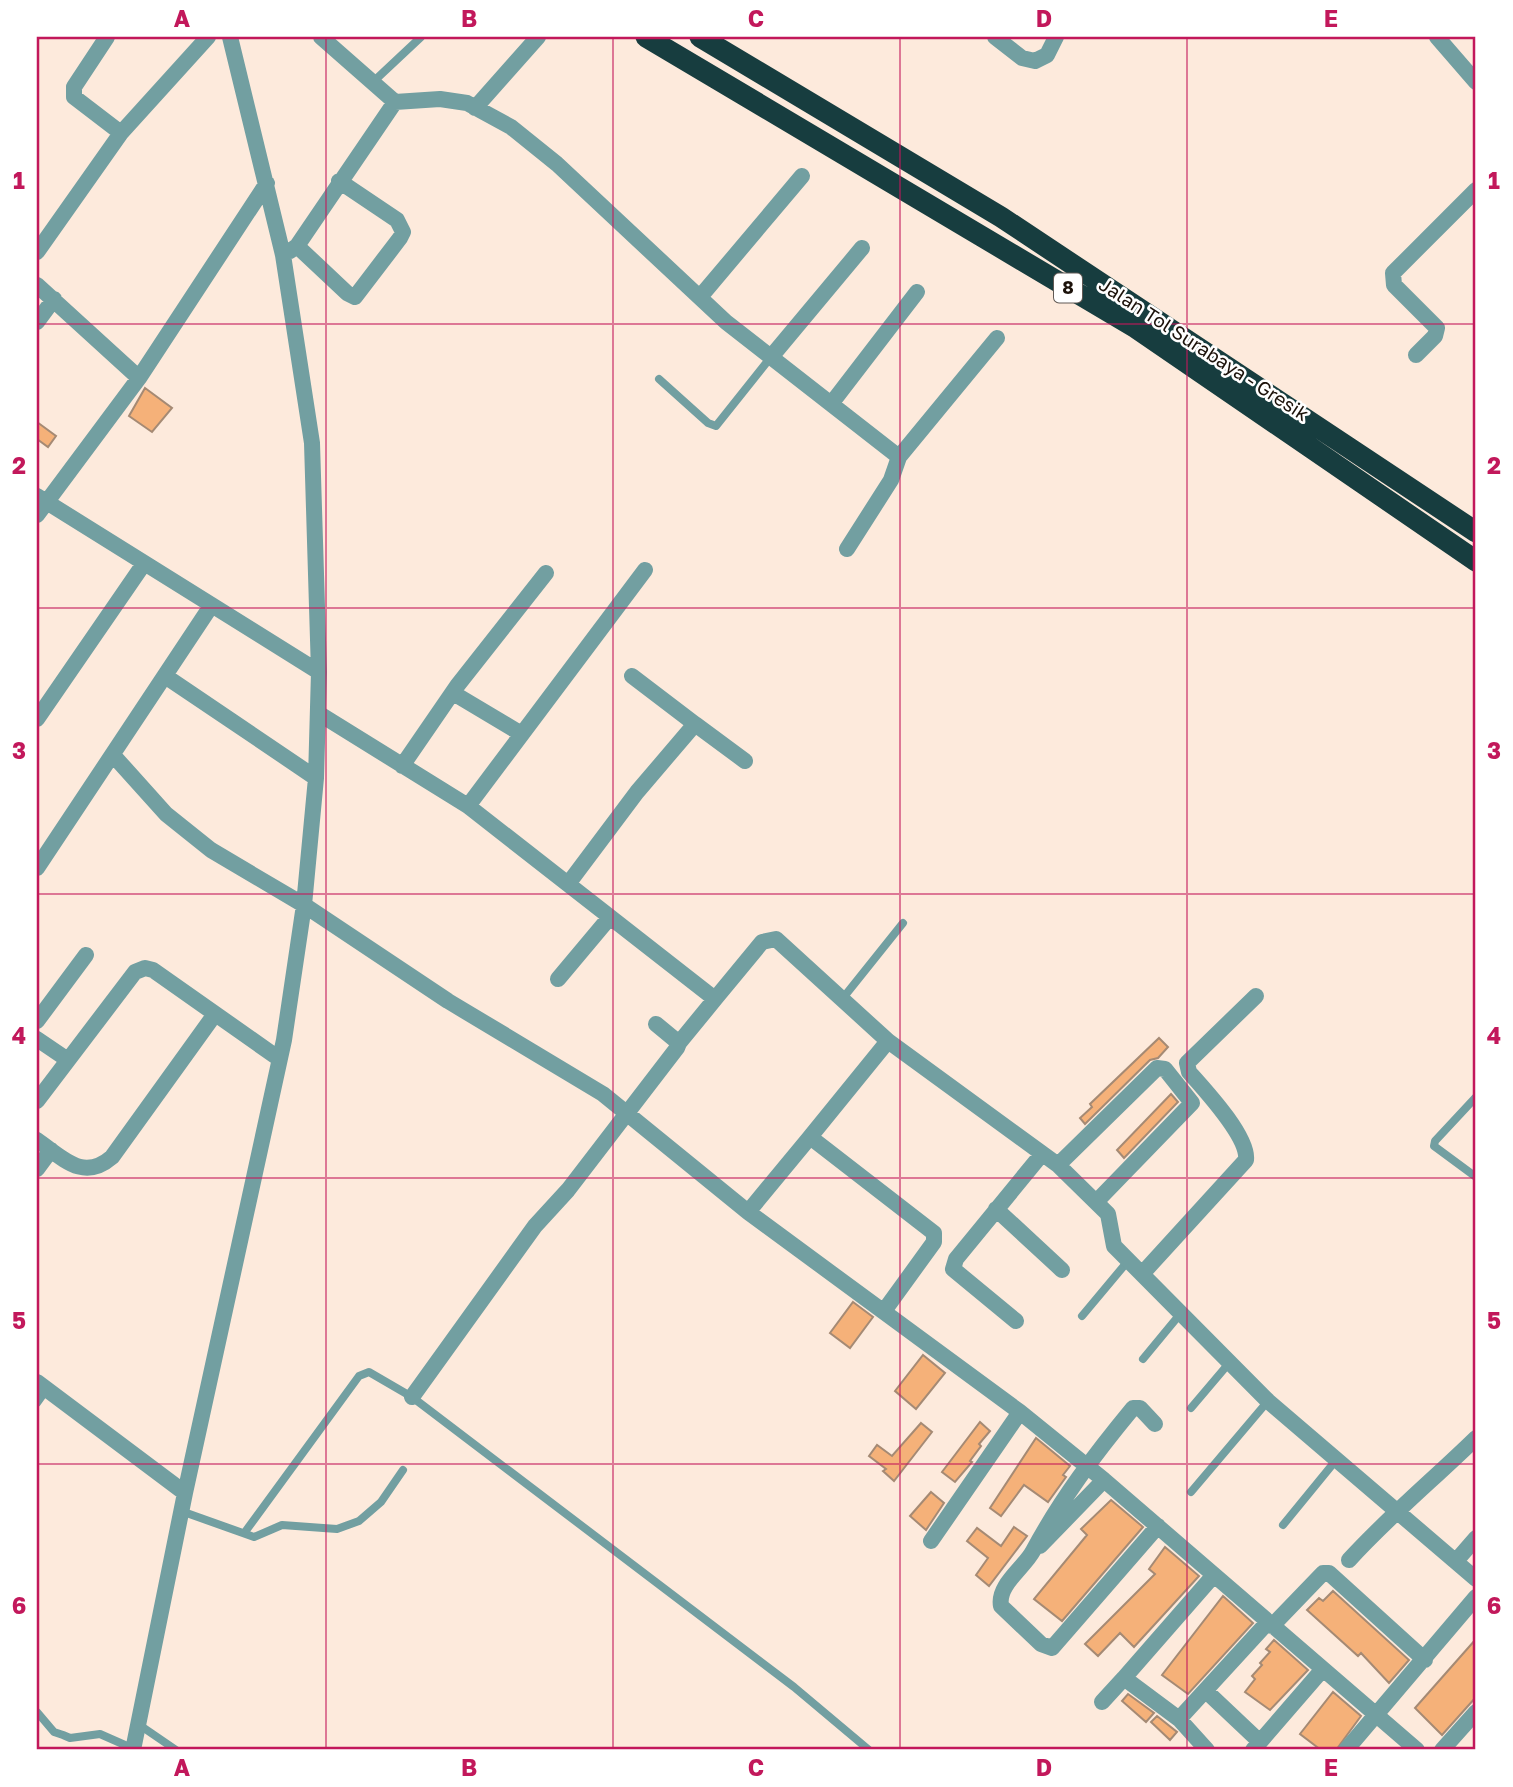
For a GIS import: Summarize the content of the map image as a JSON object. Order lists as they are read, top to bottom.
{
  "streets": {
    "highway": ["8", "Jalan Tol Surabaya - Gresik"]
  },
  "grid": {
    "columns": [
      "A",
      "B",
      "C",
      "D",
      "E"
    ],
    "rows": [
      "1",
      "2",
      "3",
      "4",
      "5",
      "6"
    ]
  }
}
